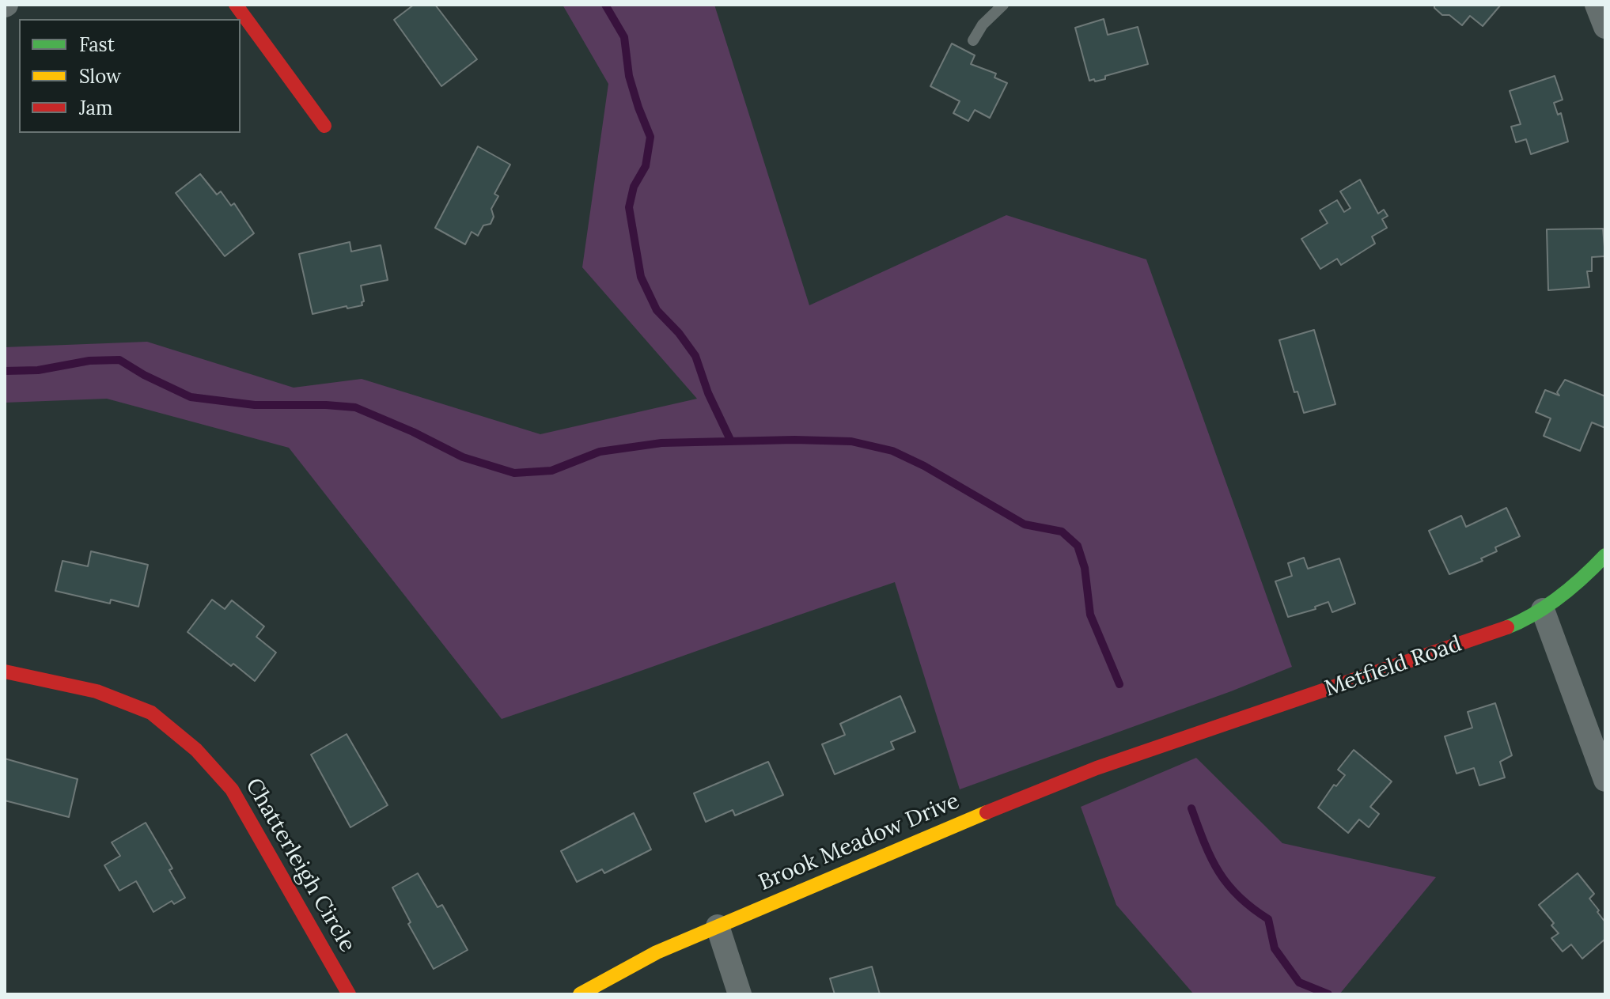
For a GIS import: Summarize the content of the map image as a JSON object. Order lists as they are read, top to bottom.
{
  "streets": {
    "street": ["Metfield Road", "Brook Meadow Drive", "Chatterleigh Circle"]
  },
  "crossings": [
    ["Metfield Road", "Brook Meadow Drive"]
  ],
  "legend": ["Fast", "Slow", "Jam"]
}
